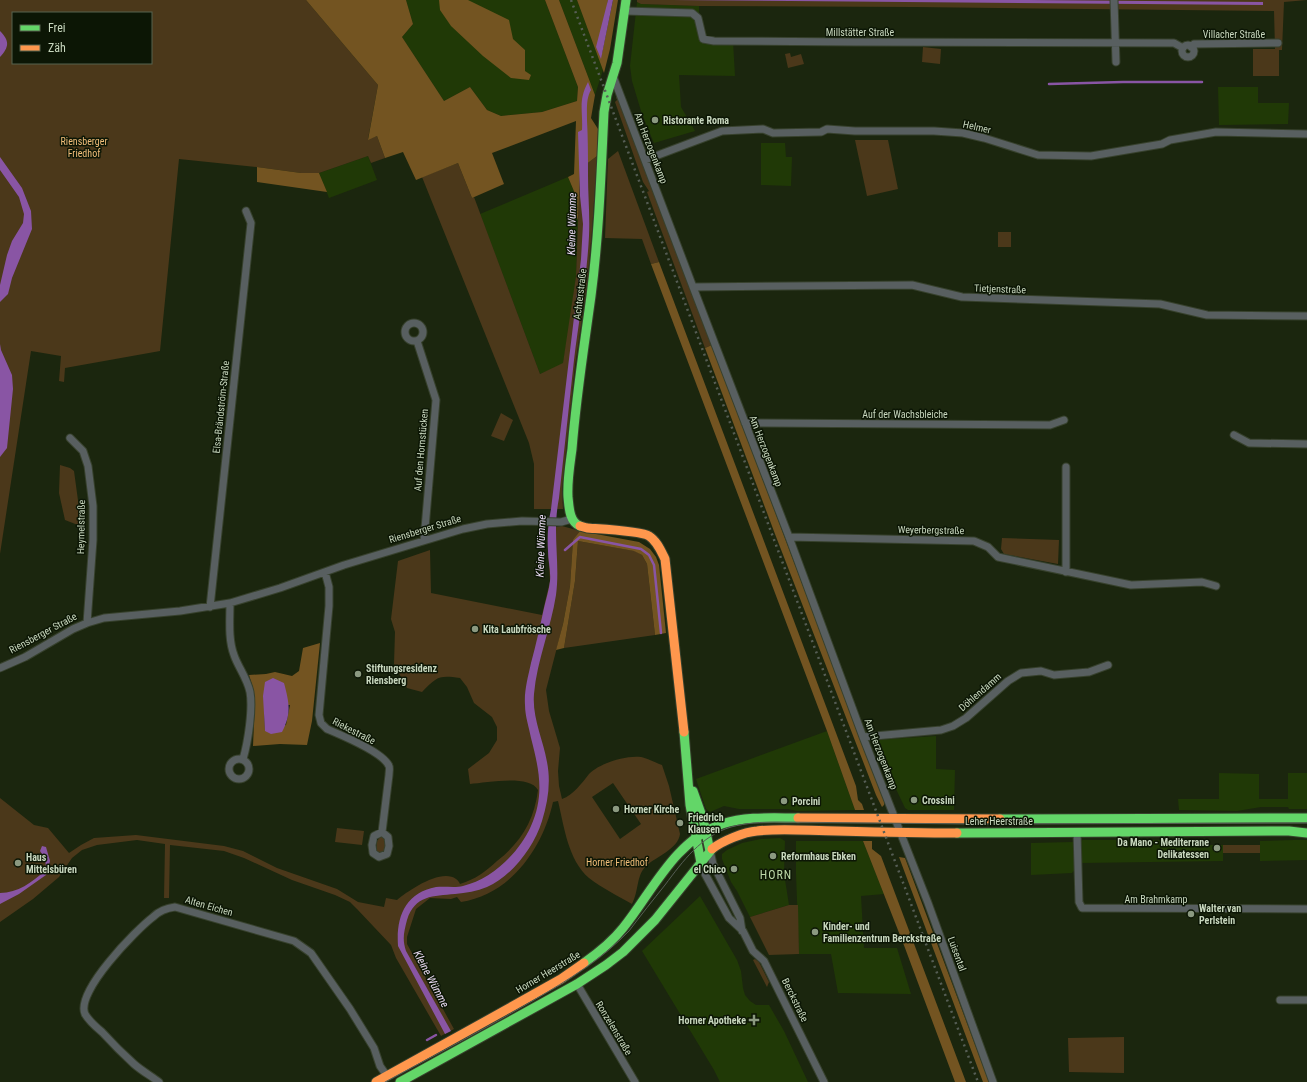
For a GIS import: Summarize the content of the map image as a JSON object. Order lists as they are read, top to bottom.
{
  "streets": {
    "main road": ["Achterstraße", "Leher Heerstraße", "Horner Heerstraße"],
    "street": [
      "Millstätter Straße",
      "Villacher Straße",
      "Helmer",
      "Am Herzogenkamp",
      "Tietjenstraße",
      "Elsa-Brändström-Straße",
      "Auf der Wachsbleiche",
      "Auf den Hornstücken",
      "Heymelstraße",
      "Riensberger Straße",
      "Weyerbergstraße",
      "Döhlendamm",
      "Riekestraße",
      "Am Brahmkamp",
      "Alten Eichen",
      "Luisental",
      "Berckstraße",
      "Ronzelenstraße"
    ]
  },
  "crossings": [
    ["Millstätter Straße", "Villacher Straße"],
    ["Millstätter Straße", "Achterstraße"],
    ["Helmer", "Am Herzogenkamp"],
    ["Am Herzogenkamp", "Tietjenstraße"],
    ["Am Herzogenkamp", "Achterstraße"],
    ["Am Herzogenkamp", "Auf der Wachsbleiche"],
    ["Am Herzogenkamp", "Weyerbergstraße"],
    ["Am Herzogenkamp", "Döhlendamm"],
    ["Am Herzogenkamp", "Leher Heerstraße"],
    ["Am Herzogenkamp", "Luisental"],
    ["Achterstraße", "Riensberger Straße"],
    ["Elsa-Brändström-Straße", "Riensberger Straße"],
    ["Auf den Hornstücken", "Riensberger Straße"],
    ["Heymelstraße", "Riensberger Straße"],
    ["Riensberger Straße", "Riekestraße"],
    ["Leher Heerstraße", "Am Brahmkamp"],
    ["Leher Heerstraße", "Luisental"],
    ["Leher Heerstraße", "Horner Heerstraße"],
    ["Leher Heerstraße", "Berckstraße"],
    ["Alten Eichen", "Horner Heerstraße"]
  ],
  "districts": ["HORN"],
  "water": ["Kleine Wümme"],
  "parks": ["Riensberger Friedhof", "Horner Friedhof"],
  "places": {
    "other": [
      "Ristorante Roma",
      "Kita Laubfrösche",
      "Stiftungsresidenz Riensberg",
      "Crossini",
      "Porcini",
      "Horner Kirche",
      "Friedrich Klausen",
      "Da Mano - Mediterrane Delikatessen",
      "Reformhaus Ebken",
      "Haus Mittelsbüren",
      "el Chico",
      "Walter van Perlstein",
      "Kinder- und Familienzentrum Berckstraße"
    ],
    "health": ["Horner Apotheke"]
  },
  "legend": ["Frei", "Zäh"]
}
